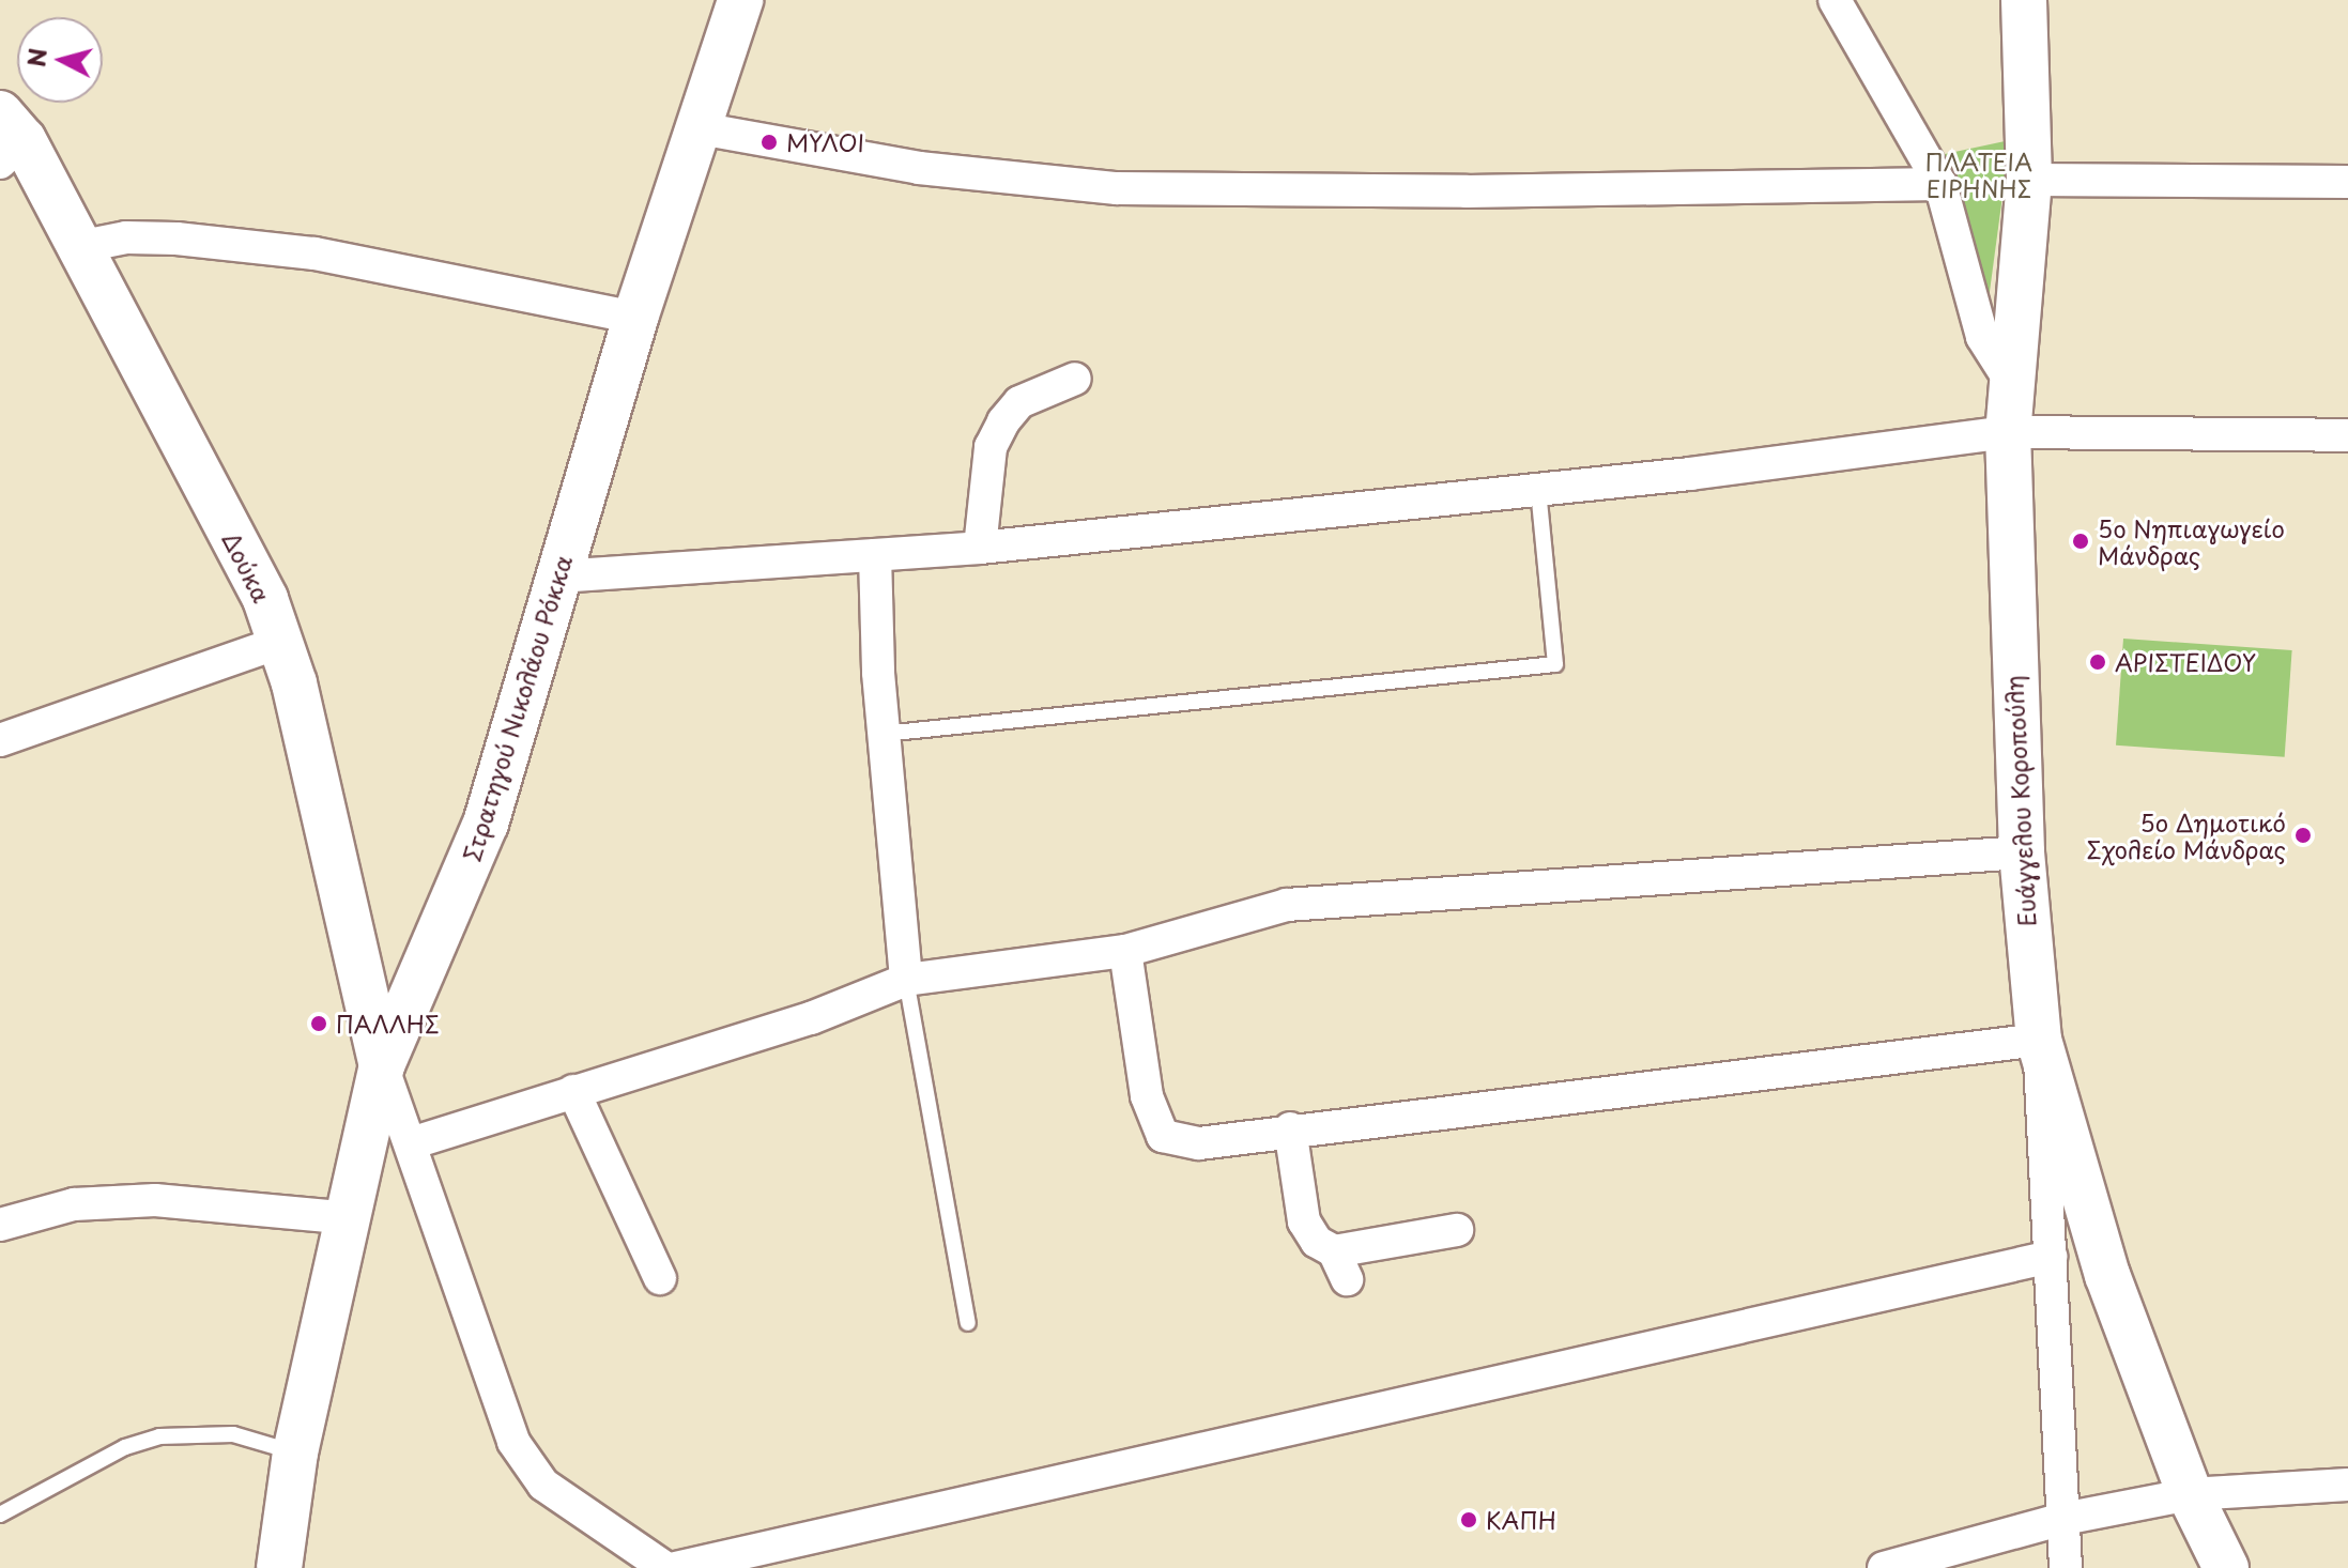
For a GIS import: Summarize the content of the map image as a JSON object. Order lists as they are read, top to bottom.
{
  "streets": {
    "main road": ["Δούκα", "Στρατηγού Νικολάου Ρόκκα", "Ευάγγελου Κοροπούλη"]
  },
  "crossings": [
    ["Δούκα", "Στρατηγού Νικολάου Ρόκκα"]
  ],
  "parks": ["ΠΛΑΤΕΙΑ ΕΙΡΗΝΗΣ"],
  "places": [
    "ΜΥΛΟΙ",
    "5ο Νηπιαγωγείο Μάνδρας",
    "ΑΡΙΣΤΕΙΔΟΥ",
    "5ο Δημοτικό Σχολείο Μάνδρας",
    "ΠΑΛΛΗΣ",
    "ΚΑΠΗ"
  ],
  "north": "left"
}
